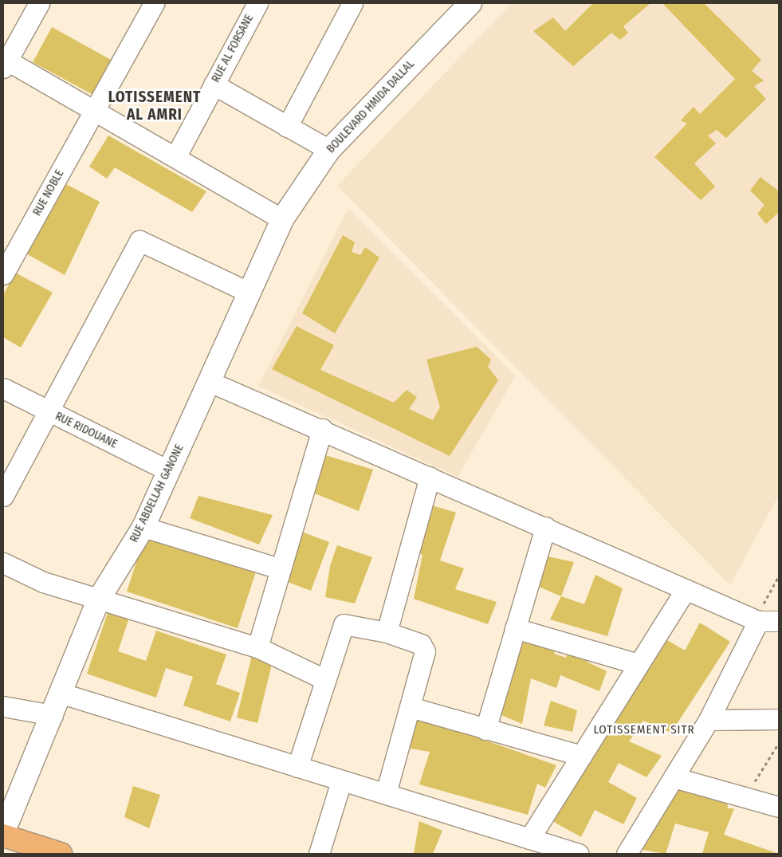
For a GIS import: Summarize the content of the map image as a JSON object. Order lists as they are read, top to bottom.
{
  "streets": {
    "street": [
      "RUE AL FORSANE",
      "BOULEVARD HMIDA DALLAL",
      "RUE NOBLE",
      "RUE RIDOUANE",
      "RUE ABDELLAH GANONE"
    ]
  },
  "crossings": [
    ["BOULEVARD HMIDA DALLAL", "RUE ABDELLAH GANONE"],
    ["RUE RIDOUANE", "RUE ABDELLAH GANONE"]
  ],
  "districts": ["LOTISSEMENT AL AMRI", "LOTISSEMENT SITR"]
}
